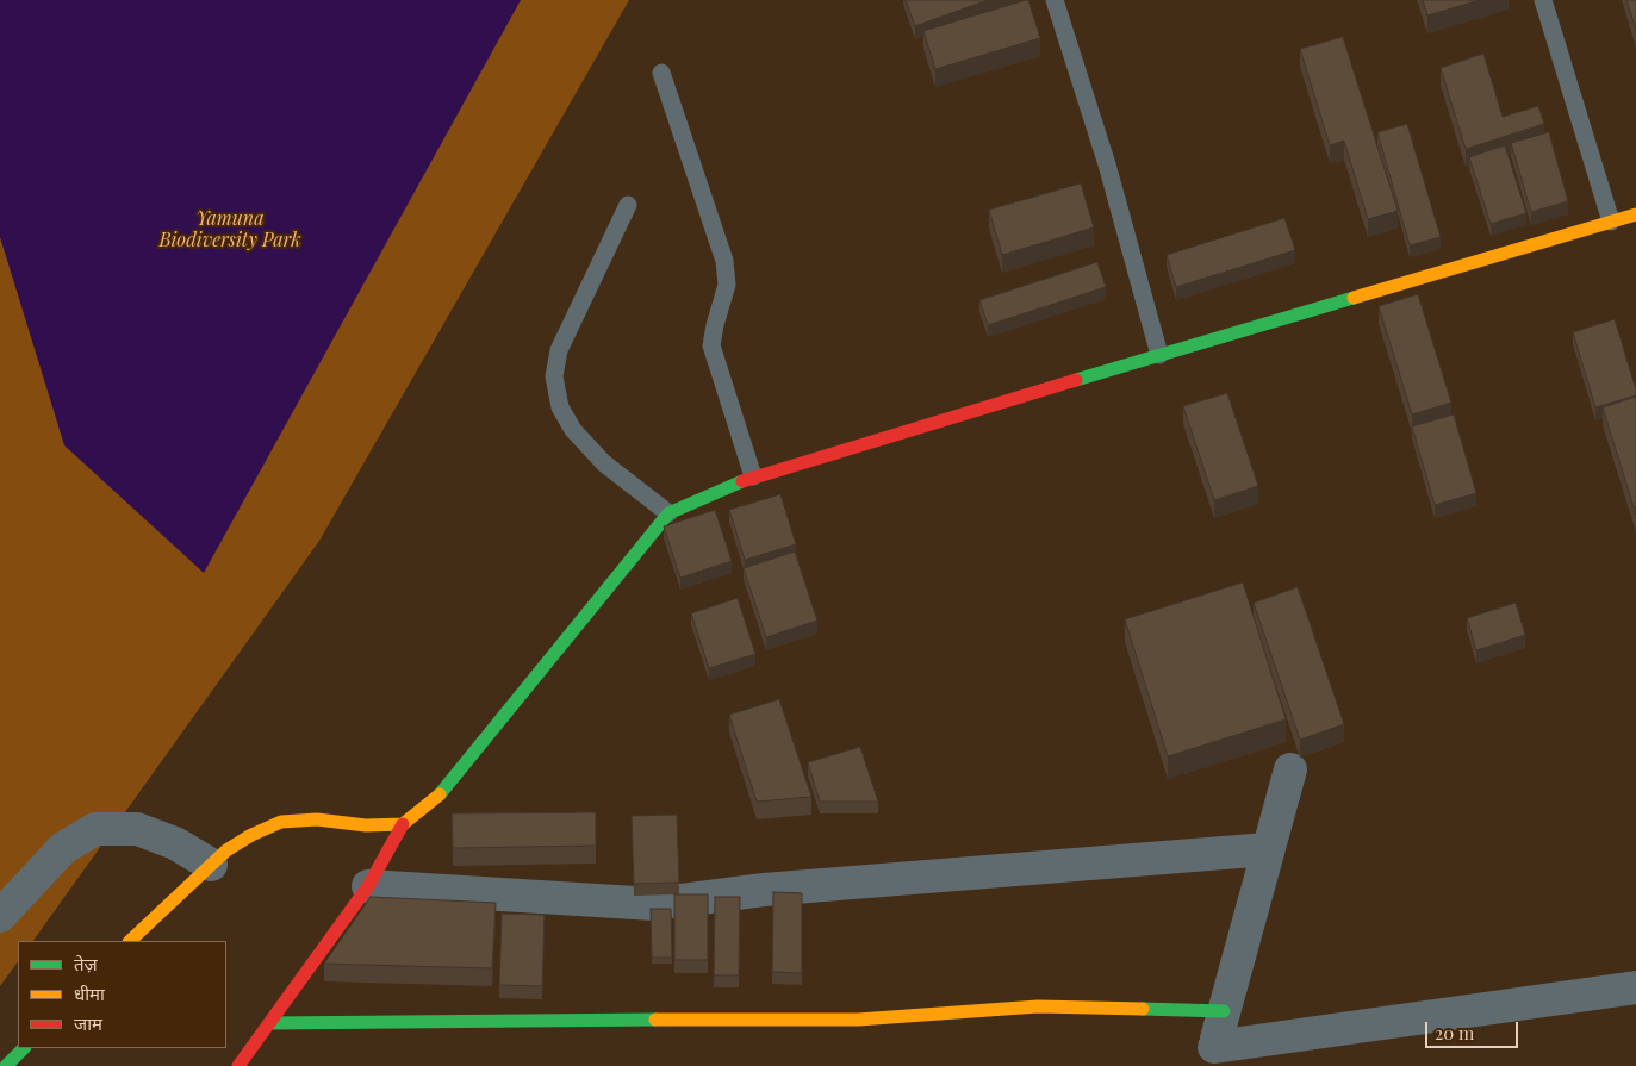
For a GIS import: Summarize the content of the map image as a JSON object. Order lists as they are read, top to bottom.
{
  "parks": ["Yamuna Biodiversity Park"],
  "legend": ["तेज़", "धीमा", "जाम"],
  "scale_bar": "20 m"
}
